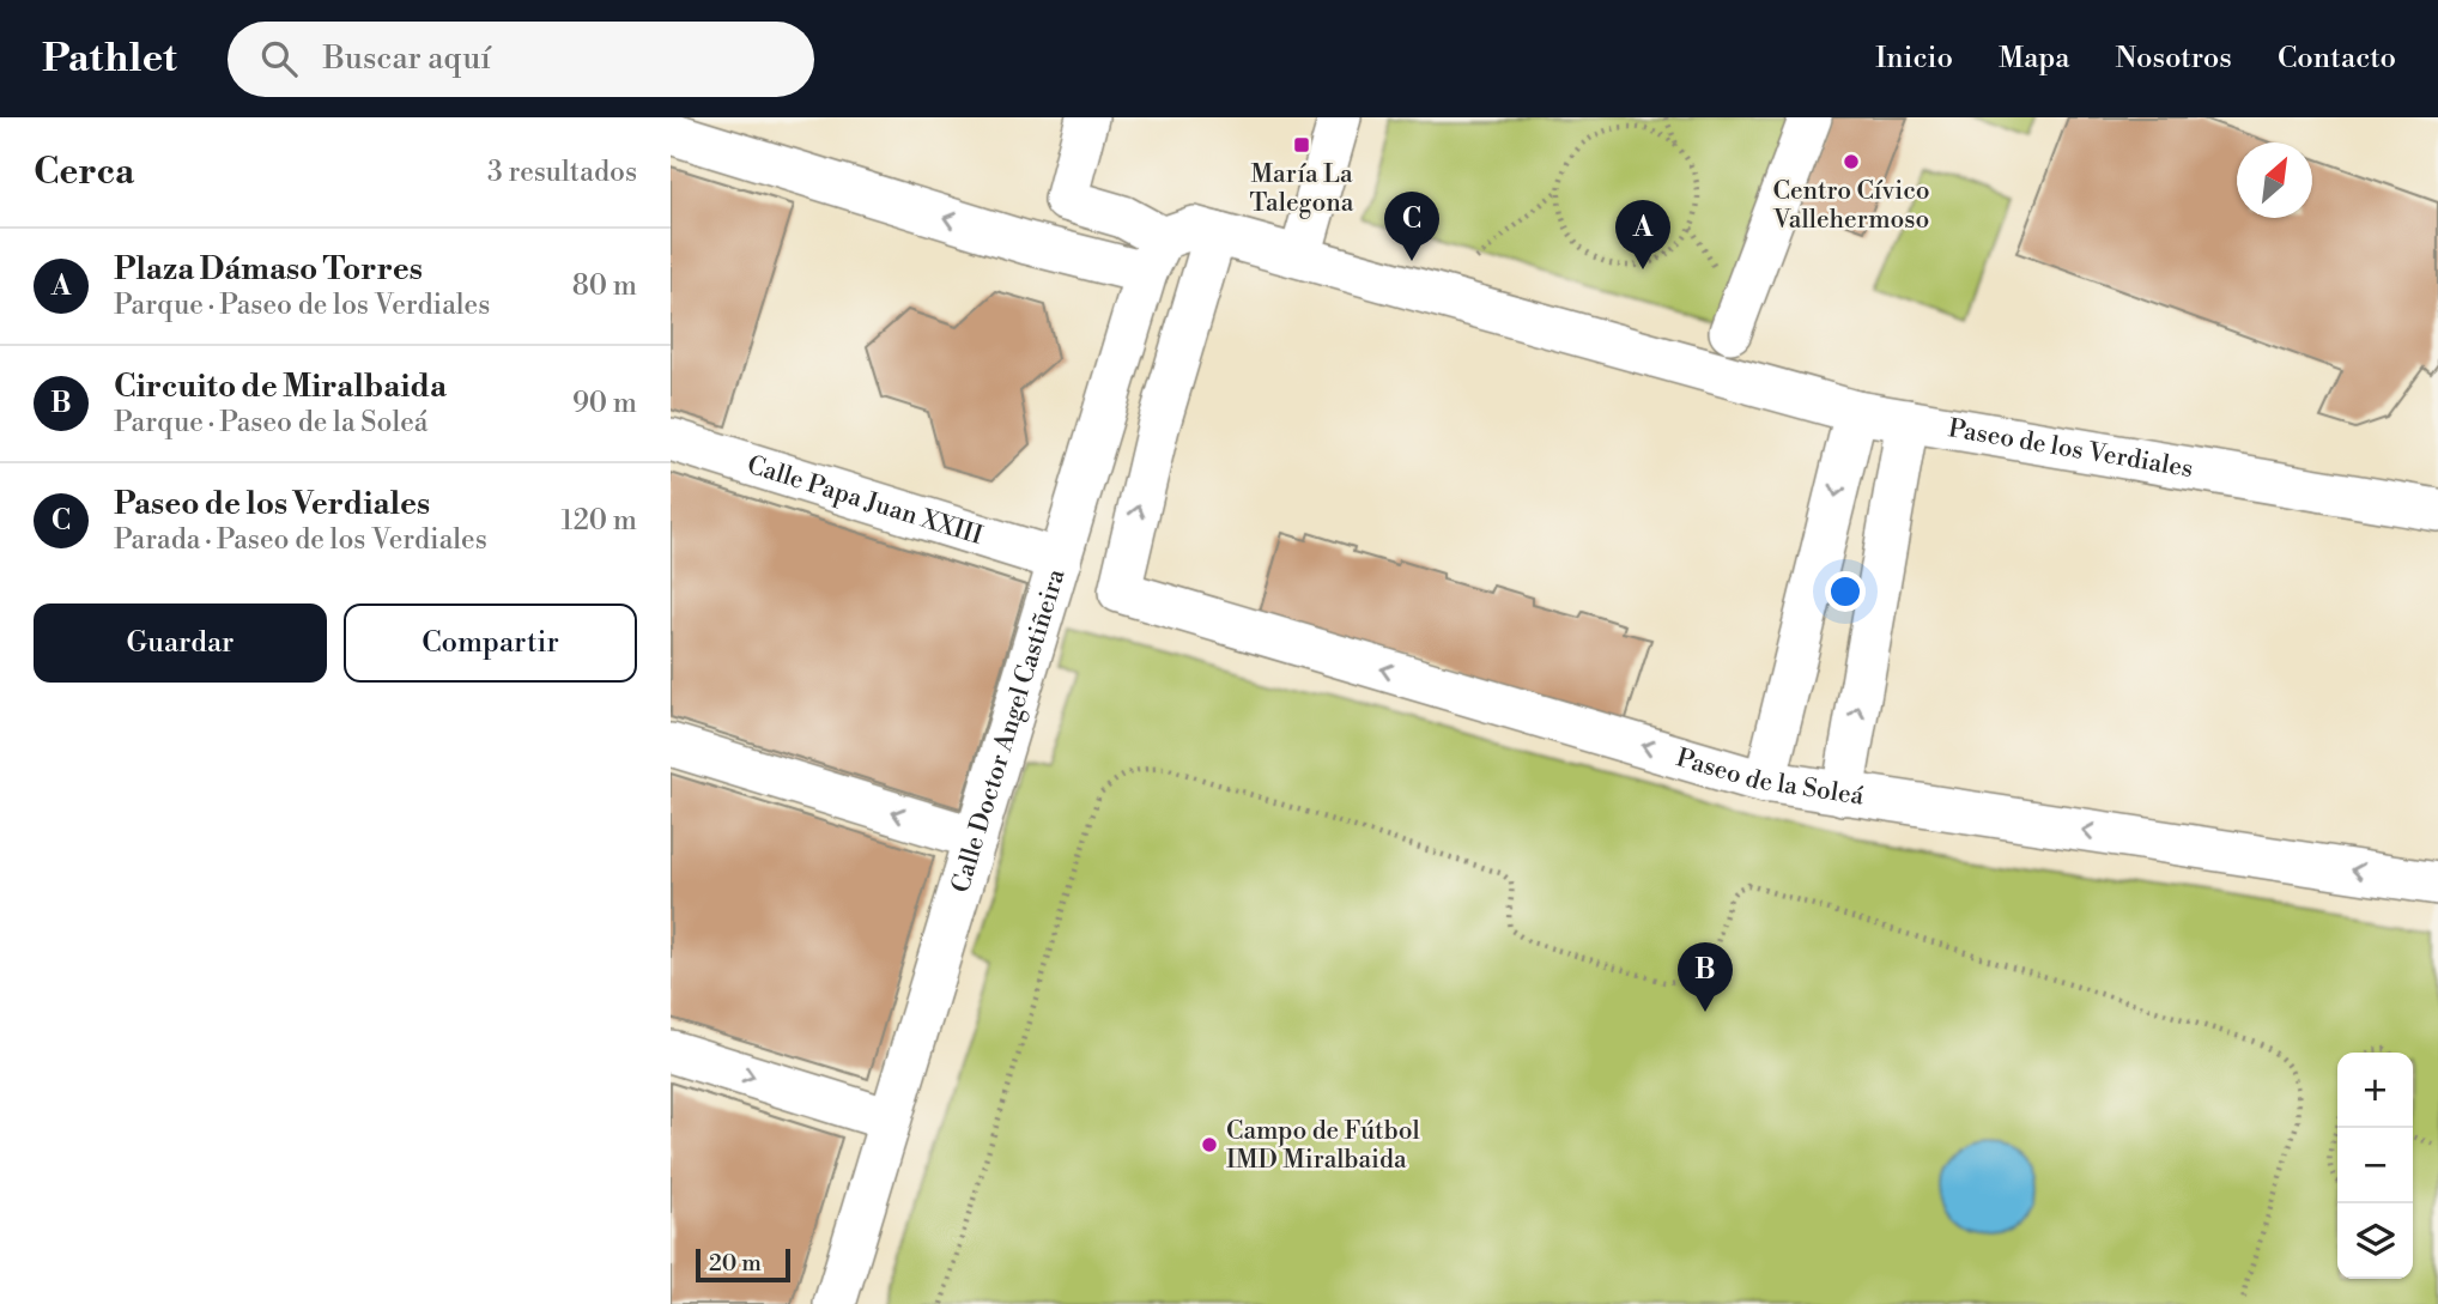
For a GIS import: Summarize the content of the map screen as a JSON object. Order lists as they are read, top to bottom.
{
  "streets": {
    "street": [
      "Paseo de los Verdiales",
      "Calle Papa Juan XXIII",
      "Calle Doctor Angel Castiñeira",
      "Paseo de la Soleá"
    ]
  },
  "crossings": [
    ["Paseo de los Verdiales", "Calle Doctor Angel Castiñeira"],
    ["Paseo de los Verdiales", "Paseo de la Soleá"],
    ["Calle Papa Juan XXIII", "Calle Doctor Angel Castiñeira"]
  ],
  "places": {
    "transit": ["María La Talegona"],
    "other": ["Centro Cívico Vallehermoso", "Campo de Fútbol IMD Miralbaida"]
  },
  "scale_bar": "20 m",
  "north": "top right",
  "page": {
    "header": "Pathlet",
    "search": "Buscar aquí",
    "nav": [
      "Inicio",
      "Mapa",
      "Nosotros",
      "Contacto"
    ],
    "heading": ["Cerca", "3 resultados"],
    "pins": ["C", "A", "B"],
    "list": [
      {
        "mark": "A",
        "name": "Plaza Dámaso Torres",
        "note": "Parque · Paseo de los Verdiales",
        "value": "80 m"
      },
      {
        "mark": "B",
        "name": "Circuito de Miralbaida",
        "note": "Parque · Paseo de la Soleá",
        "value": "90 m"
      },
      {
        "mark": "C",
        "name": "Paseo de los Verdiales",
        "note": "Parada · Paseo de los Verdiales",
        "value": "120 m"
      }
    ],
    "buttons": ["Guardar", "Compartir"],
    "map_buttons": ["+", "−"],
    "scale": "20 m"
  }
}
